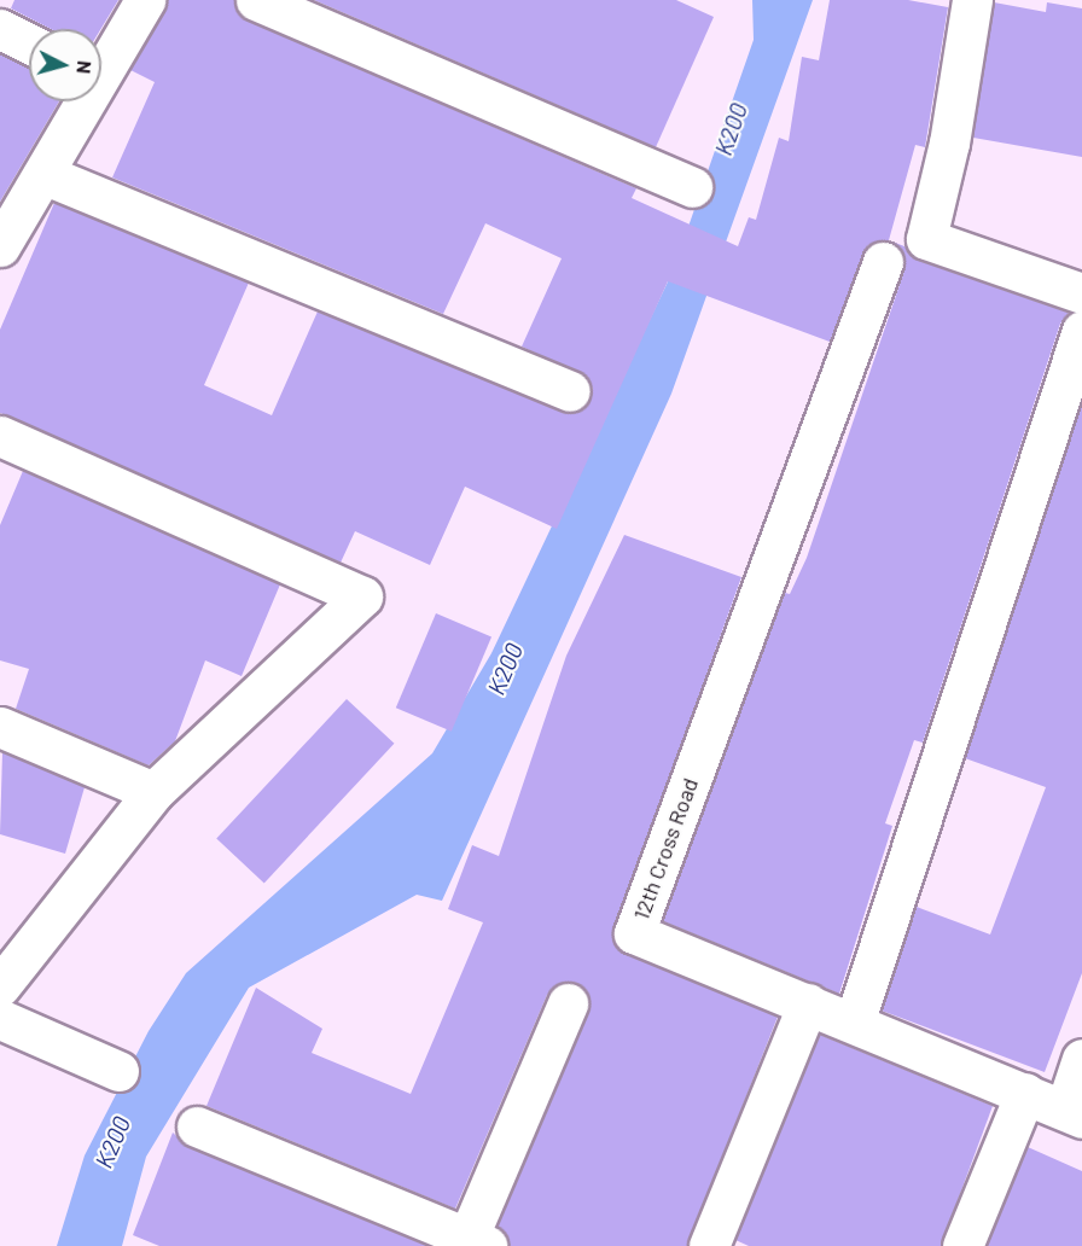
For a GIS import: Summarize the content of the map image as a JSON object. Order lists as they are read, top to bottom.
{
  "streets": {
    "street": ["12th Cross Road"]
  },
  "water": ["K200"],
  "north": "right"
}
